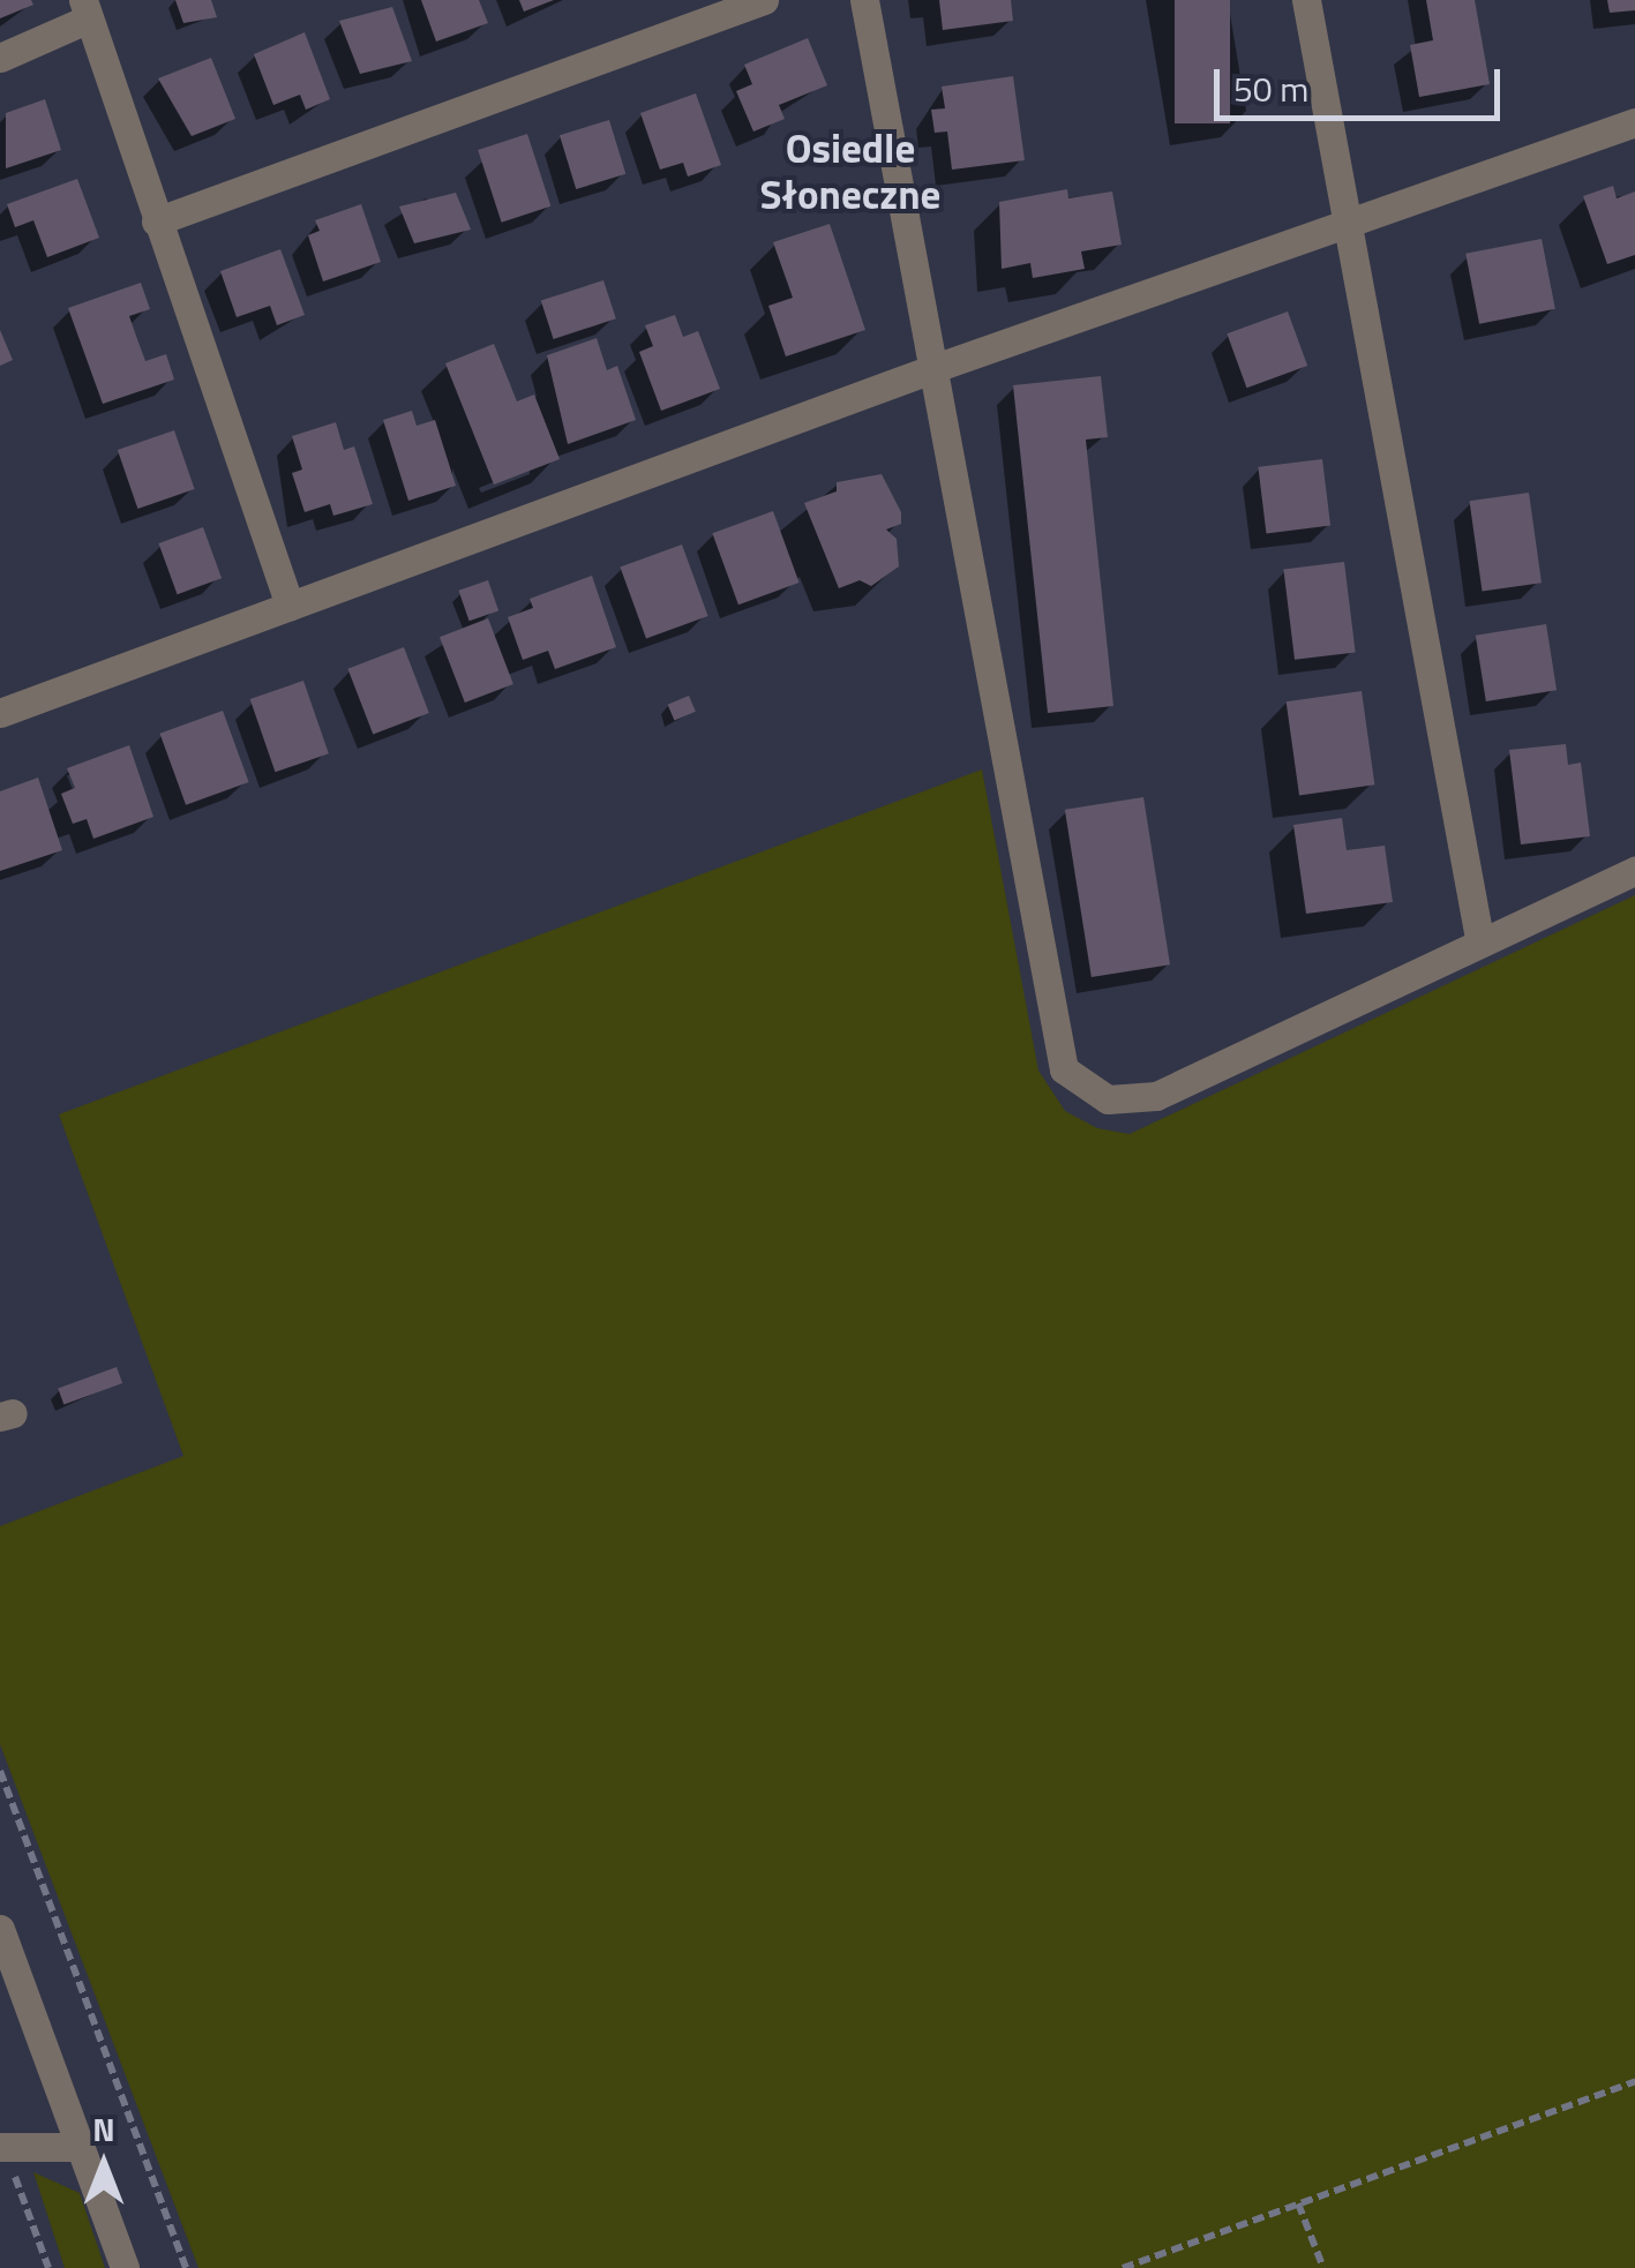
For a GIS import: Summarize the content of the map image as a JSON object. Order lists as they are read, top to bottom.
{
  "districts": ["Osiedle Słoneczne"],
  "scale_bar": "50 m",
  "north": "top"
}
